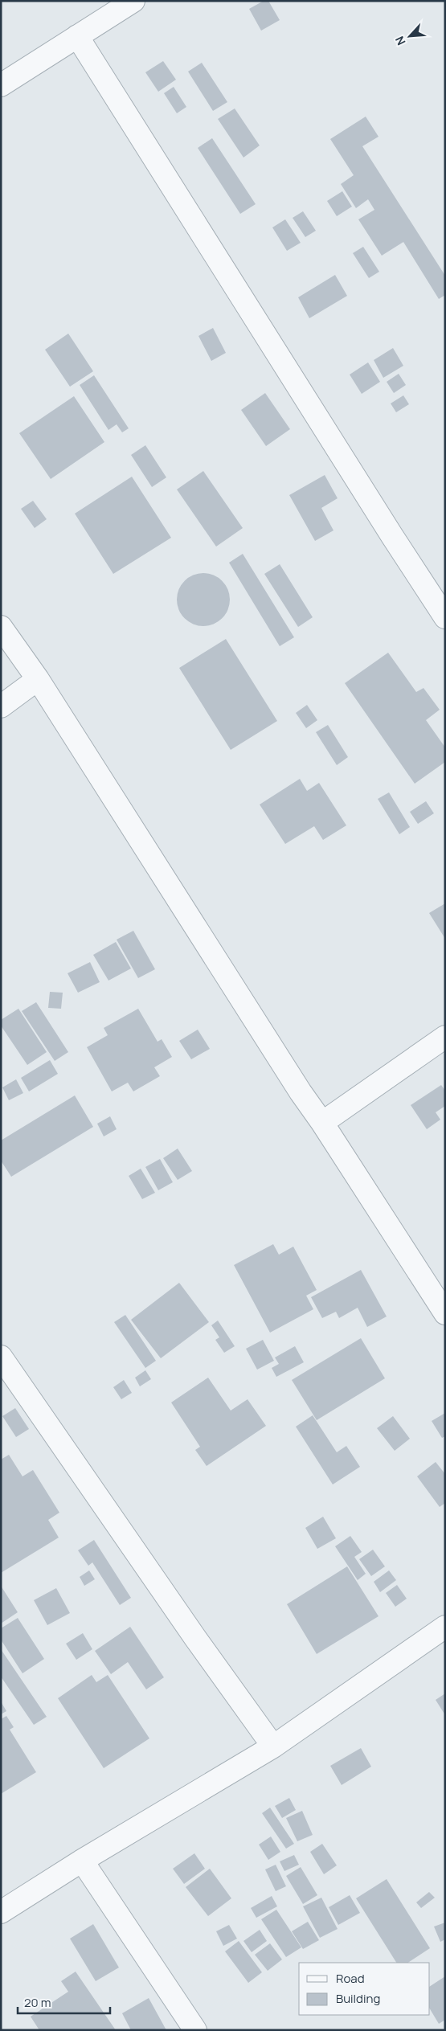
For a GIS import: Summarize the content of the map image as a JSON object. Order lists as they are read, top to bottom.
{
  "legend": ["Road", "Building"],
  "scale_bar": "20 m",
  "north": "bottom left"
}
